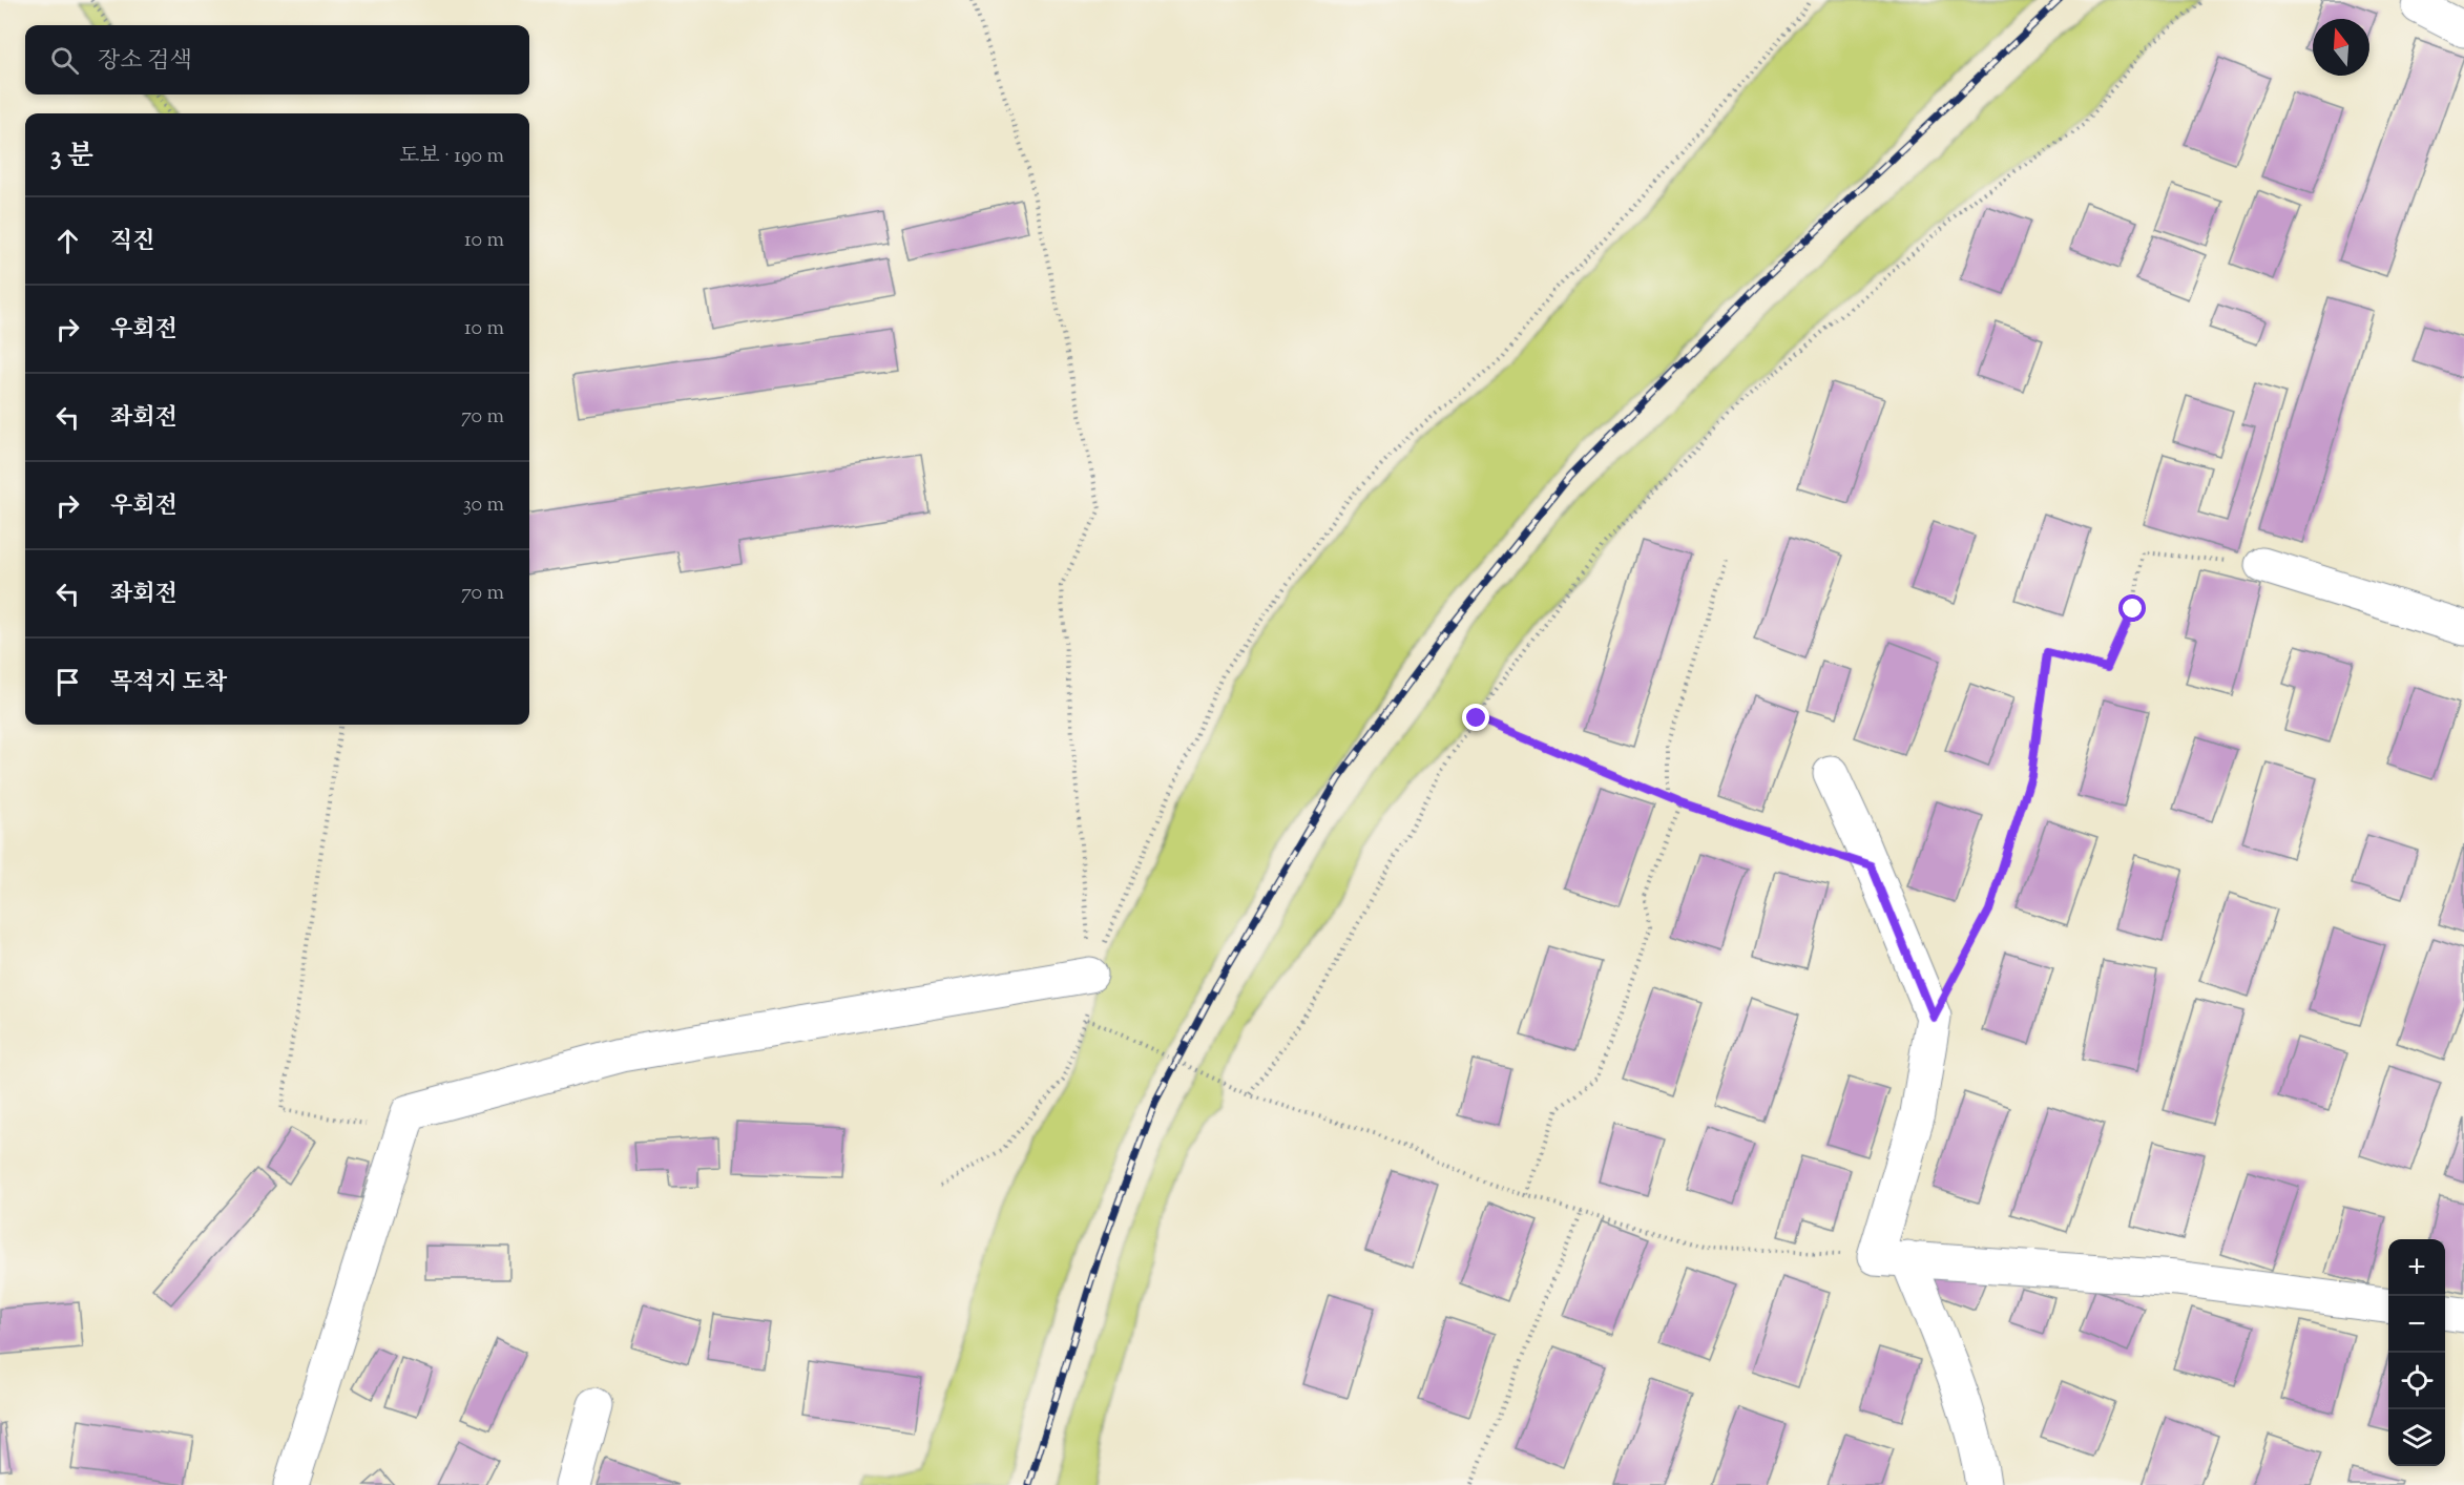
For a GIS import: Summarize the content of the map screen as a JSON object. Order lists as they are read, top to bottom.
{
  "north": "top",
  "page": {
    "search": "장소 검색",
    "heading": ["3 분", "도보 · 190 m"],
    "list": [
      ["직진", "10 m"],
      ["우회전", "10 m"],
      ["좌회전", "70 m"],
      ["우회전", "30 m"],
      ["좌회전", "70 m"],
      "목적지 도착"
    ],
    "map_buttons": ["+", "−"]
  }
}
